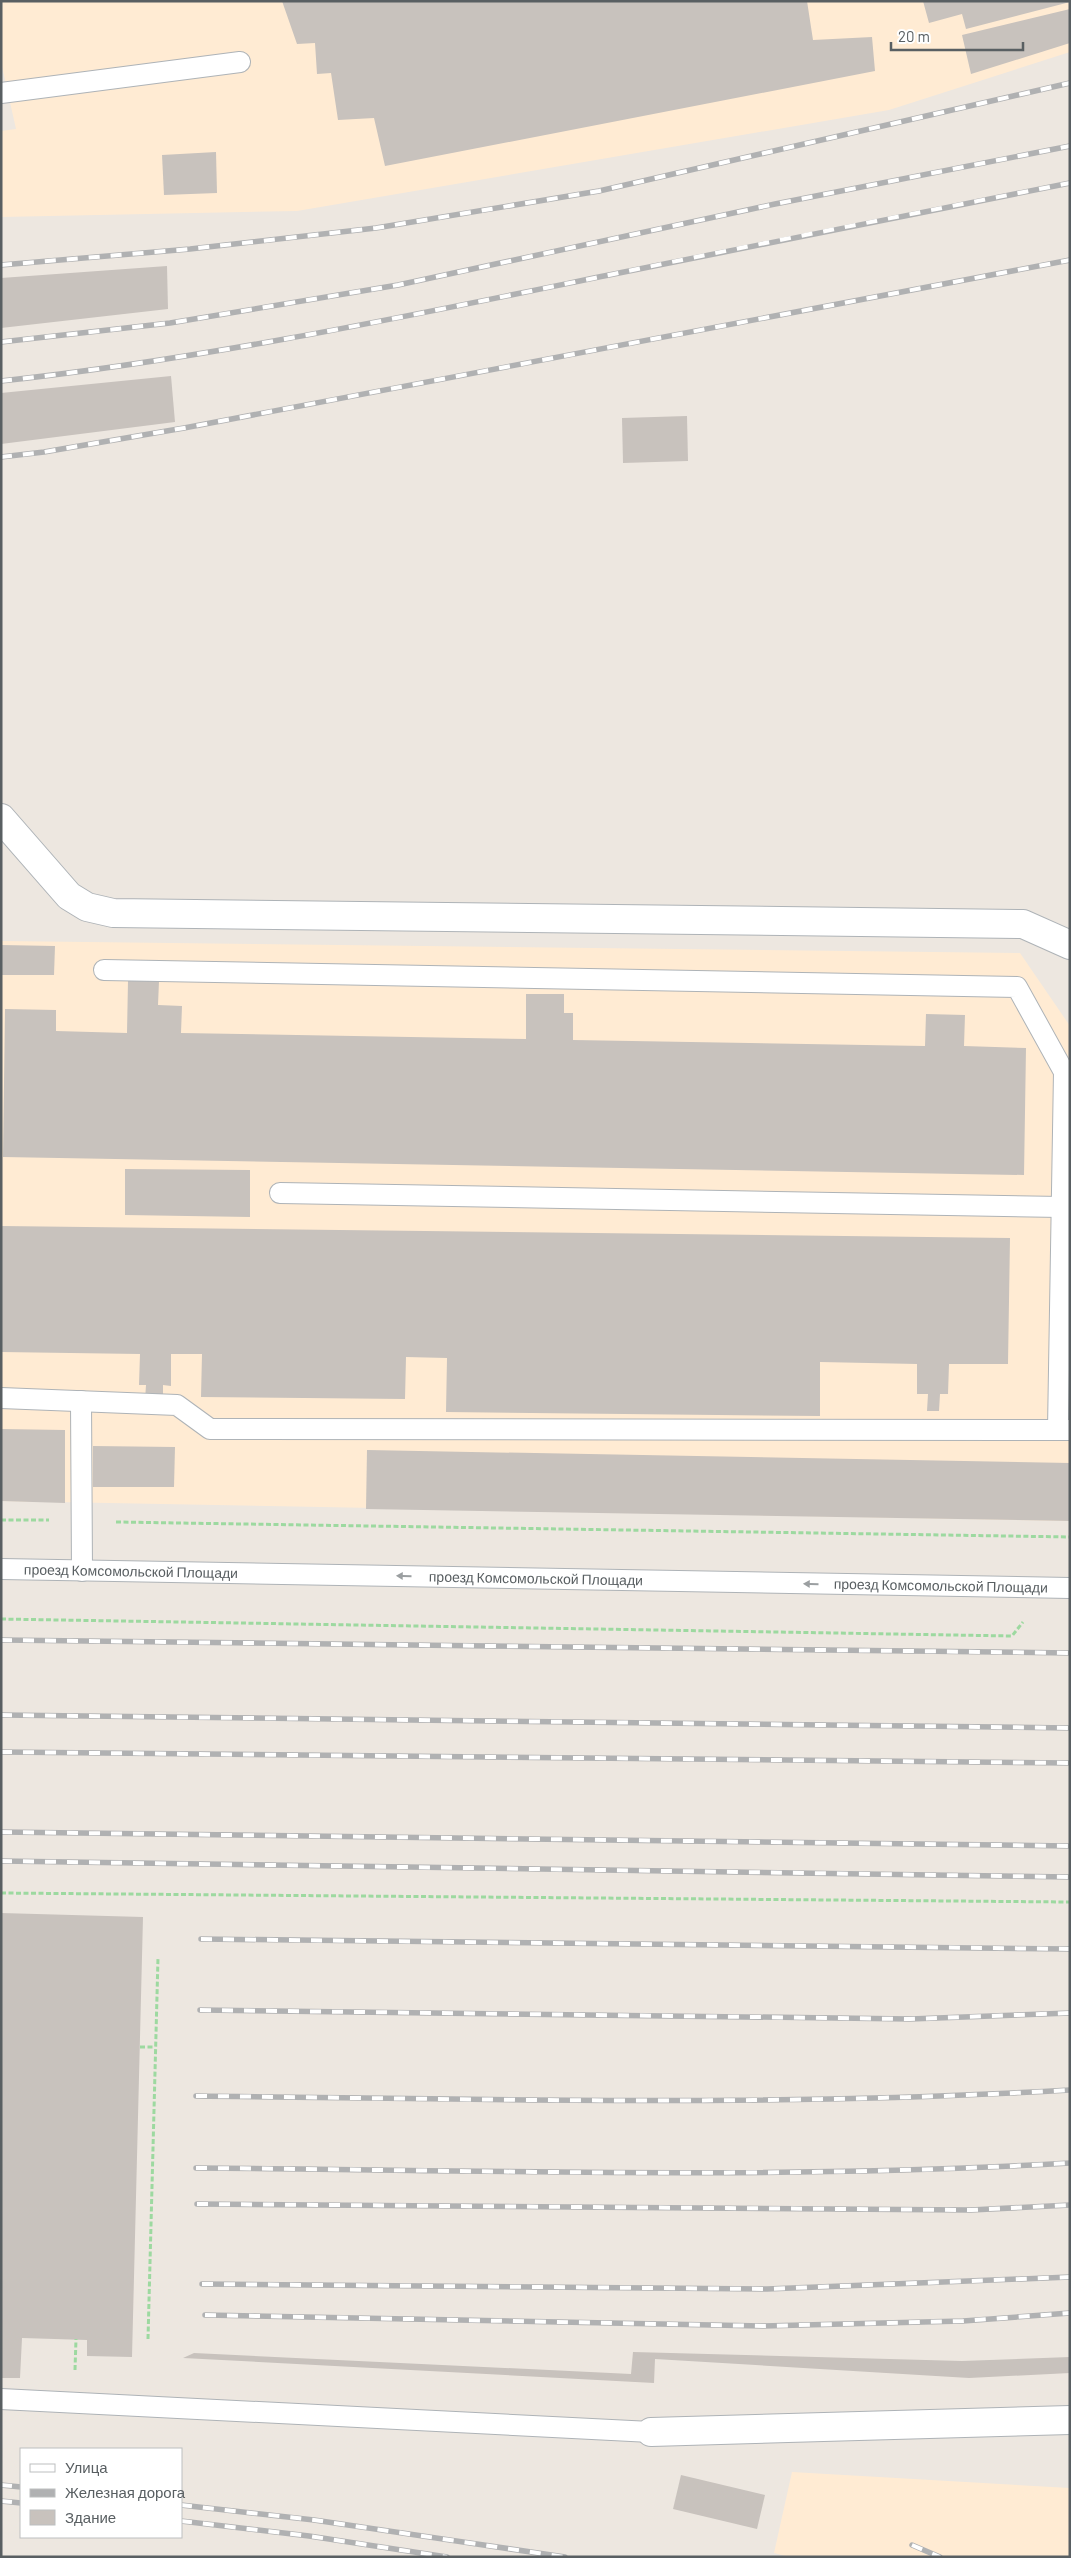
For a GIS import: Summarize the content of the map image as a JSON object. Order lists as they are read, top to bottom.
{
  "streets": {
    "lane": ["проезд Комсомольской Площади"]
  },
  "legend": ["Улица", "Железная дорога", "Здание"],
  "scale_bar": "20 m"
}
